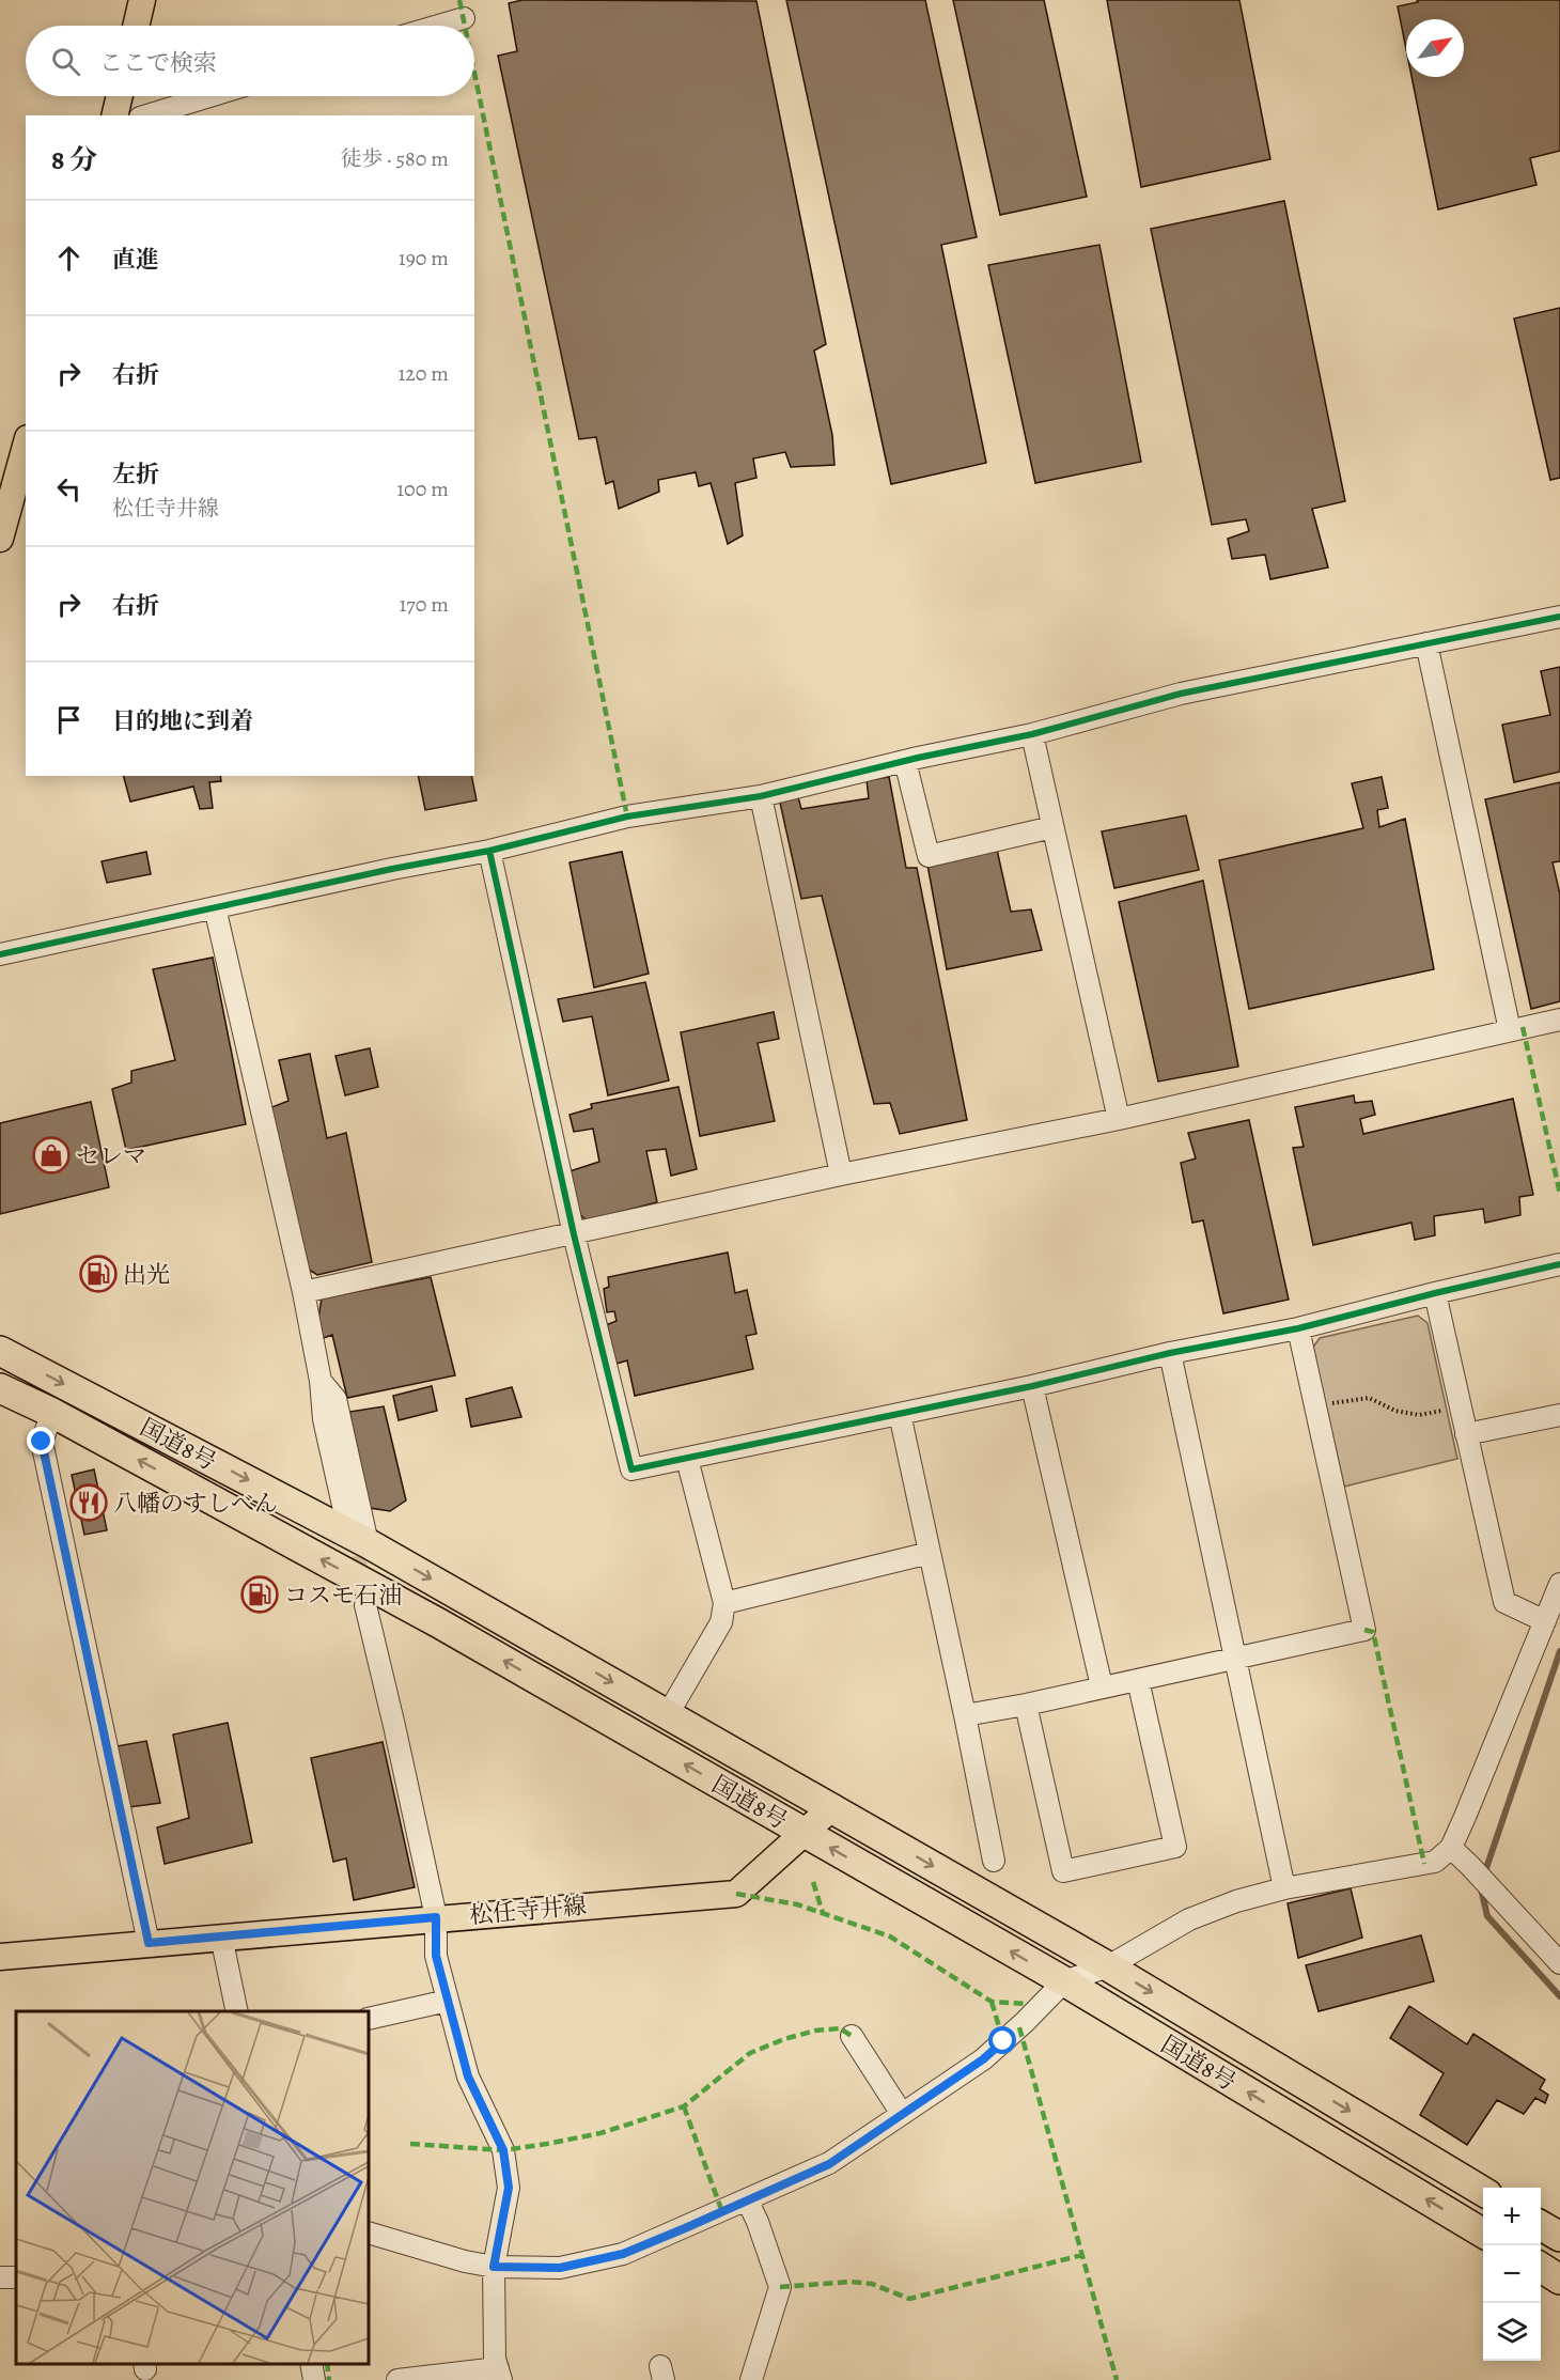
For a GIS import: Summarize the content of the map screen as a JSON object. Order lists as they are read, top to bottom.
{
  "streets": {
    "highway": ["国道8号"],
    "main road": ["松任寺井線"]
  },
  "crossings": [
    ["国道8号", "松任寺井線"]
  ],
  "places": {
    "shop": ["セレマ"],
    "fuel station": ["出光", "コスモ石油"],
    "restaurant": ["八幡のすしべん"]
  },
  "north": "top right",
  "page": {
    "search": "ここで検索",
    "heading": ["8 分", "徒歩 · 580 m"],
    "list": [
      ["直進", "190 m"],
      ["右折", "120 m"],
      ["左折", "松任寺井線", "100 m"],
      ["右折", "170 m"],
      "目的地に到着"
    ],
    "map_buttons": ["+", "−"]
  }
}
